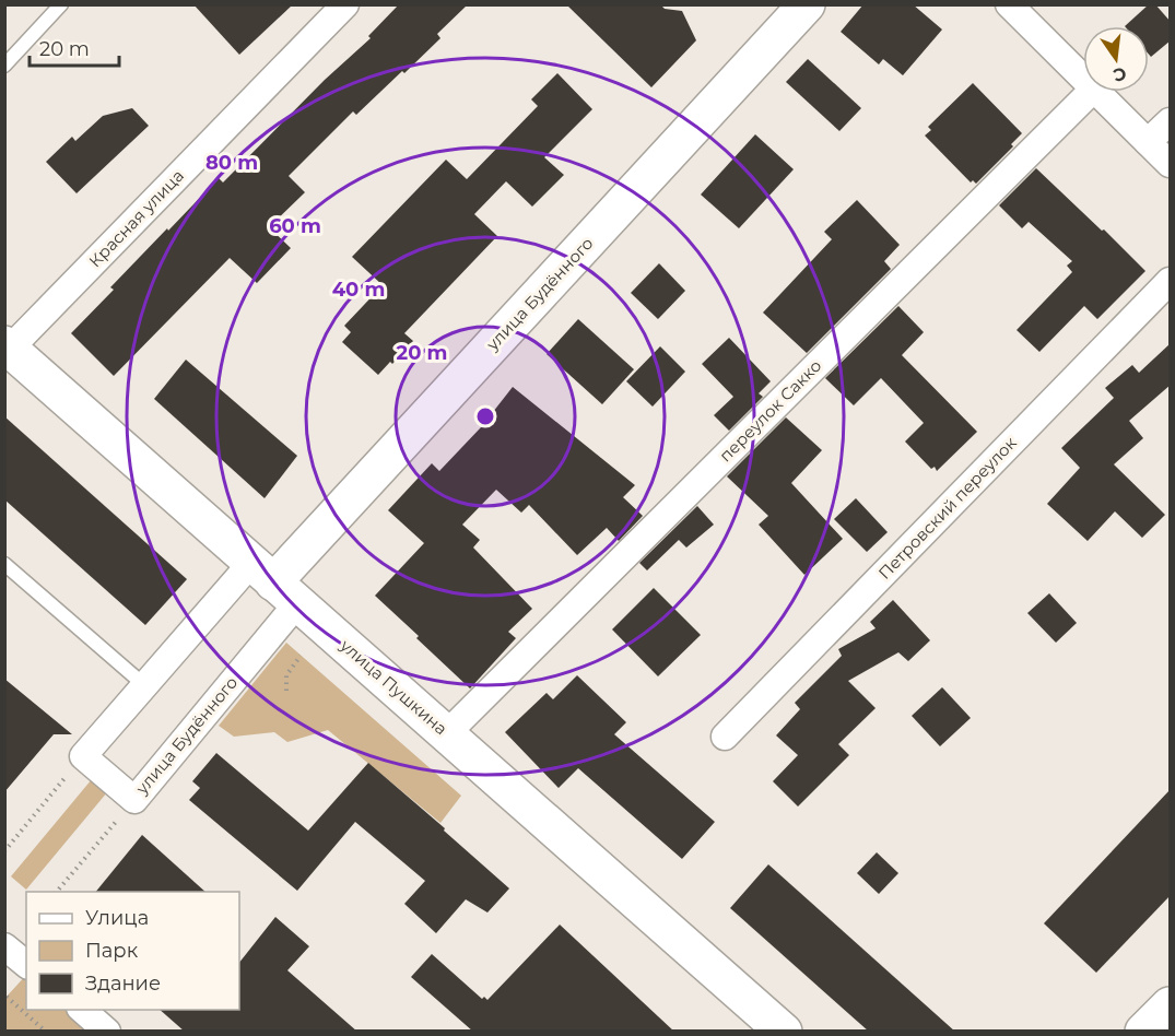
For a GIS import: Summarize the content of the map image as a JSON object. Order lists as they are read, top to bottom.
{
  "streets": {
    "main road": ["улица Будённого", "улица Пушкина"],
    "street": ["Красная улица", "переулок Сакко", "Петровский переулок"]
  },
  "crossings": [
    ["Красная улица", "улица Пушкина"],
    ["улица Будённого", "улица Пушкина"],
    ["переулок Сакко", "улица Пушкина"]
  ],
  "legend": ["Улица", "Парк", "Здание"],
  "scale_bar": "20 m",
  "north": "bottom",
  "rings": [
    "80 m",
    "60 m",
    "40 m",
    "20 m"
  ]
}
